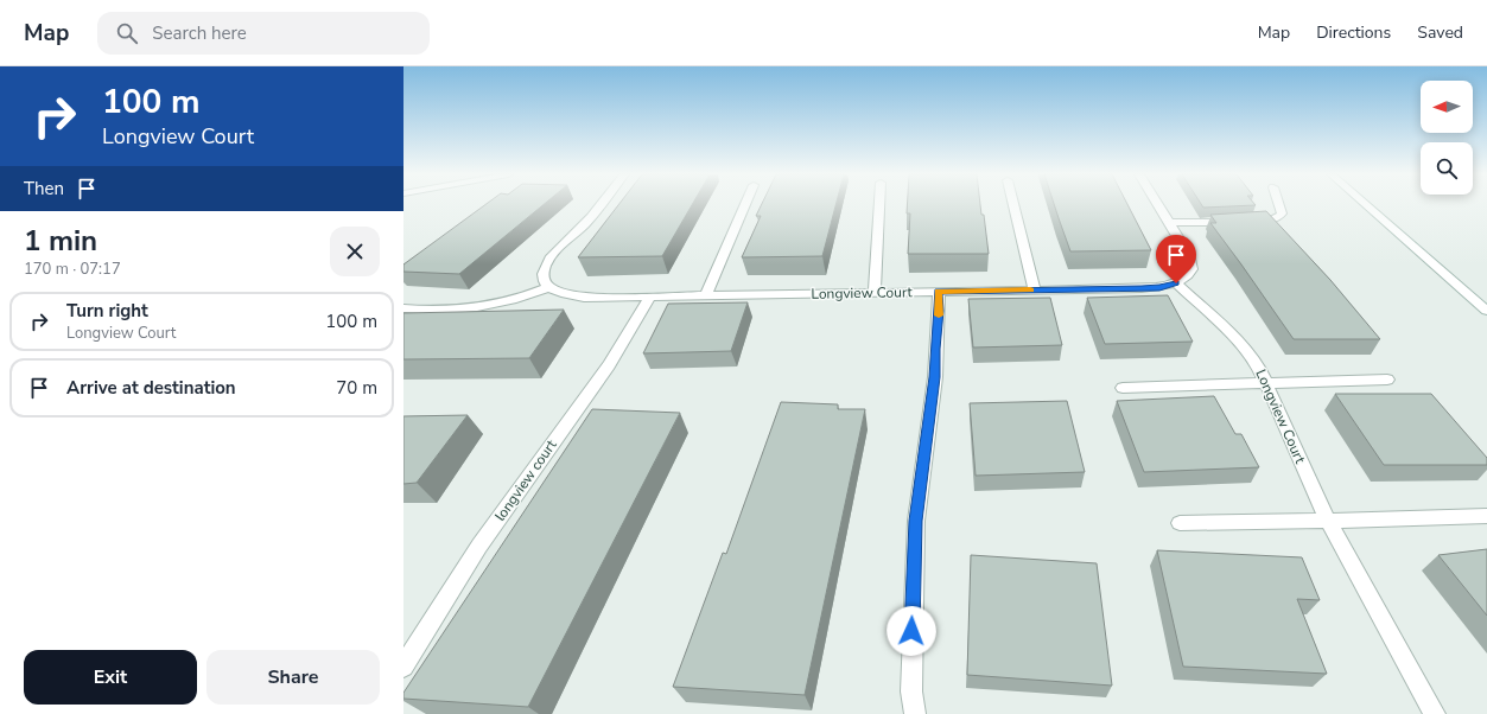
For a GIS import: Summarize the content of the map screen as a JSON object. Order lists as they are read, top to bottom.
{
  "streets": {
    "street": ["Longview Court", "longview court"]
  },
  "crossings": [
    ["Longview Court", "longview court"]
  ],
  "north": "left",
  "page": {
    "header": "Map",
    "search": "Search here",
    "nav": ["Map", "Directions", "Saved"],
    "turn": ["100 m", "Longview Court"],
    "then": "Then",
    "heading": ["1 min", "170 m · 07:17"],
    "list": [
      {
        "name": "Turn right",
        "note": "Longview Court",
        "value": "100 m"
      },
      {
        "name": "Arrive at destination",
        "value": "70 m"
      }
    ],
    "buttons": ["Exit", "Share"]
  }
}
